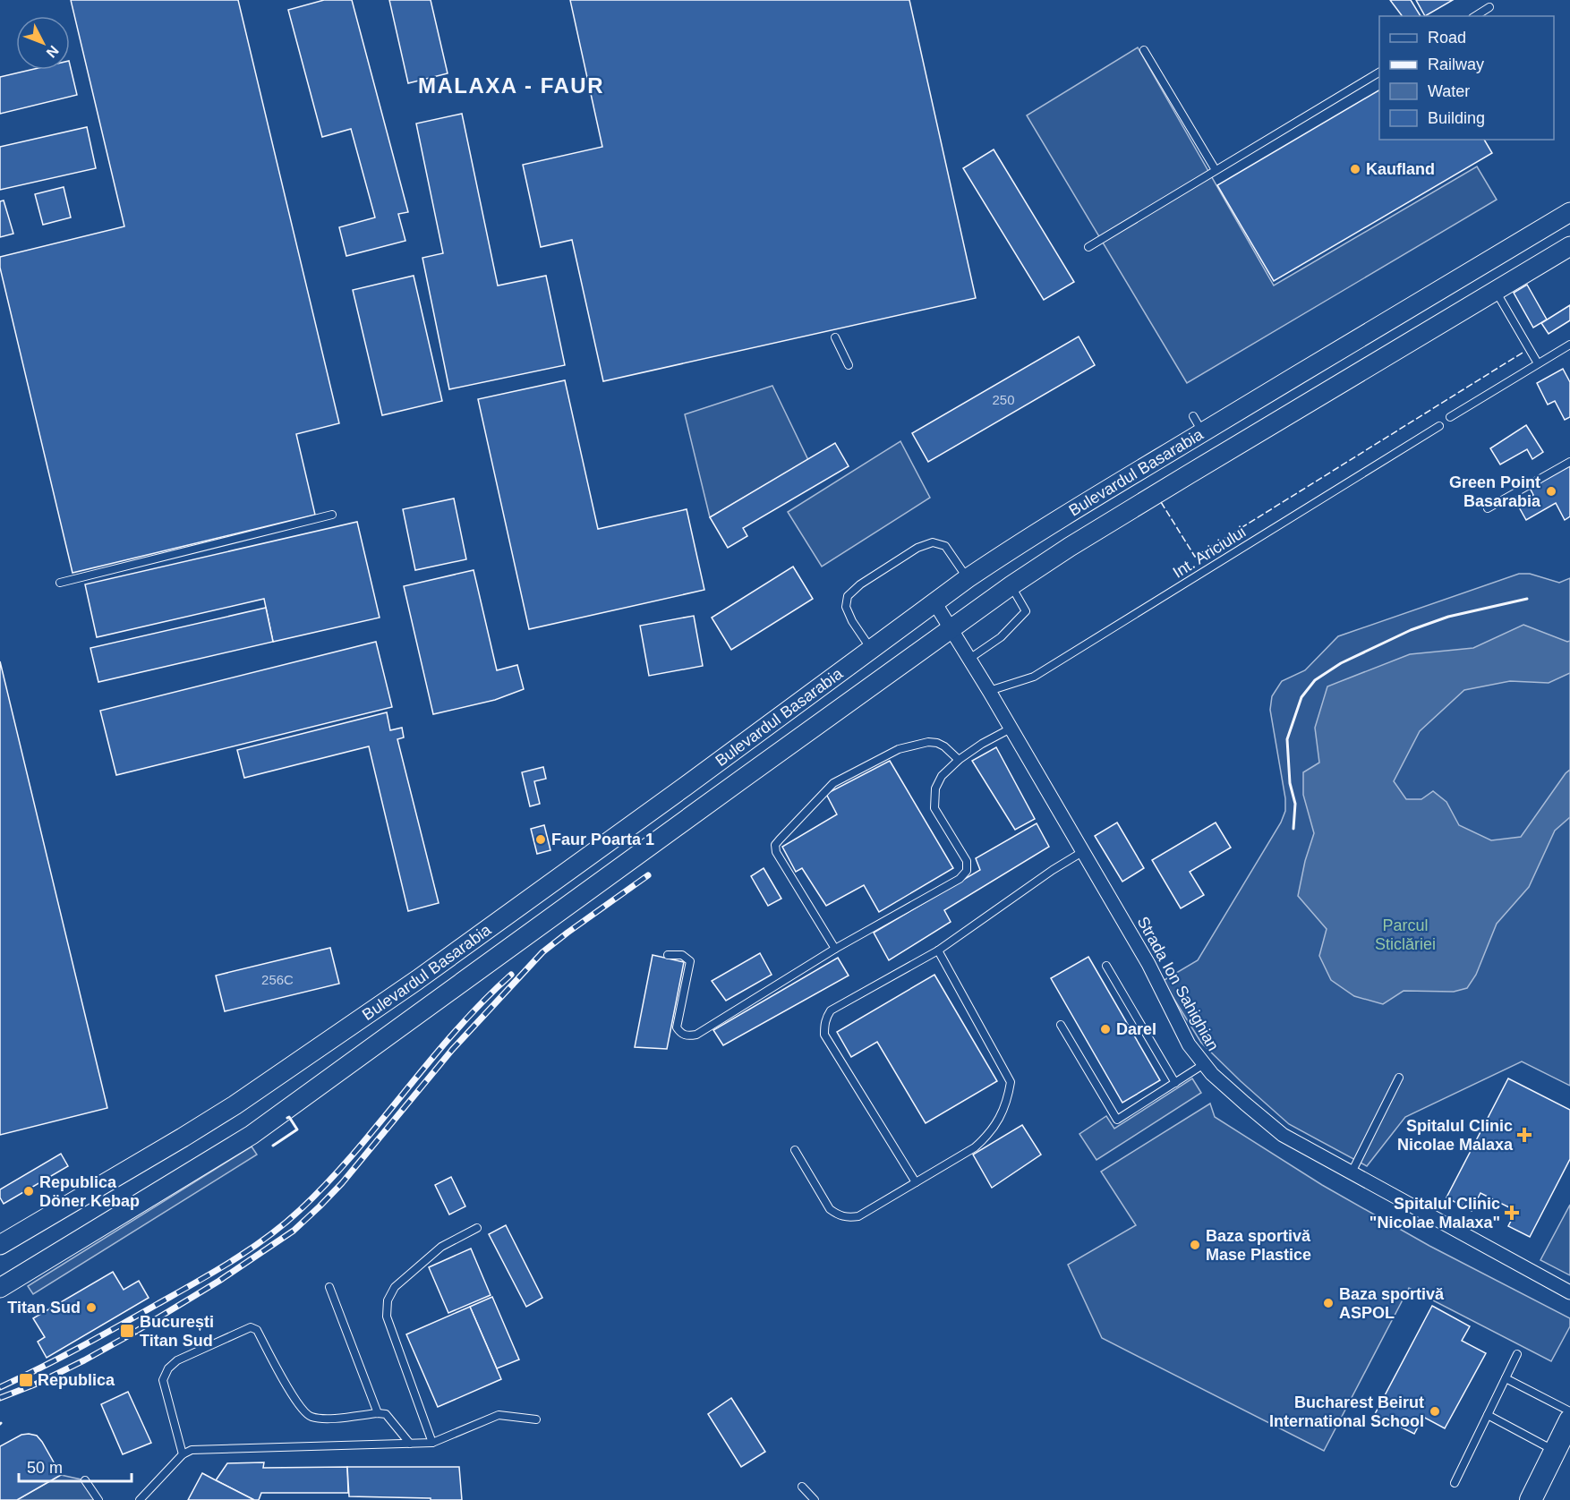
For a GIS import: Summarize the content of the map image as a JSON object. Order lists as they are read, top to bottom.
{
  "streets": {
    "main road": ["Bulevardul Basarabia"],
    "street": ["Strada Ion Sahighian"],
    "lane": ["Int. Ariciului"]
  },
  "crossings": [
    ["Bulevardul Basarabia", "Strada Ion Sahighian"],
    ["Int. Ariciului", "Strada Ion Sahighian"]
  ],
  "districts": ["MALAXA - FAUR"],
  "parks": ["Parcul Sticlăriei"],
  "places": {
    "other": [
      "Kaufland",
      "Green Point Basarabia",
      "Faur Poarta 1",
      "Darel",
      "Republica Döner Kebap",
      "Baza sportivă Mase Plastice",
      "Baza sportivă ASPOL",
      "Titan Sud",
      "Bucharest Beirut International School"
    ],
    "health": ["Spitalul Clinic Nicolae Malaxa", "Spitalul Clinic \"Nicolae Malaxa\""],
    "transit": ["București Titan Sud", "Republica"]
  },
  "house_numbers": ["250", "256C"],
  "legend": [
    "Road",
    "Railway",
    "Water",
    "Building"
  ],
  "scale_bar": "50 m",
  "north": "bottom right"
}
